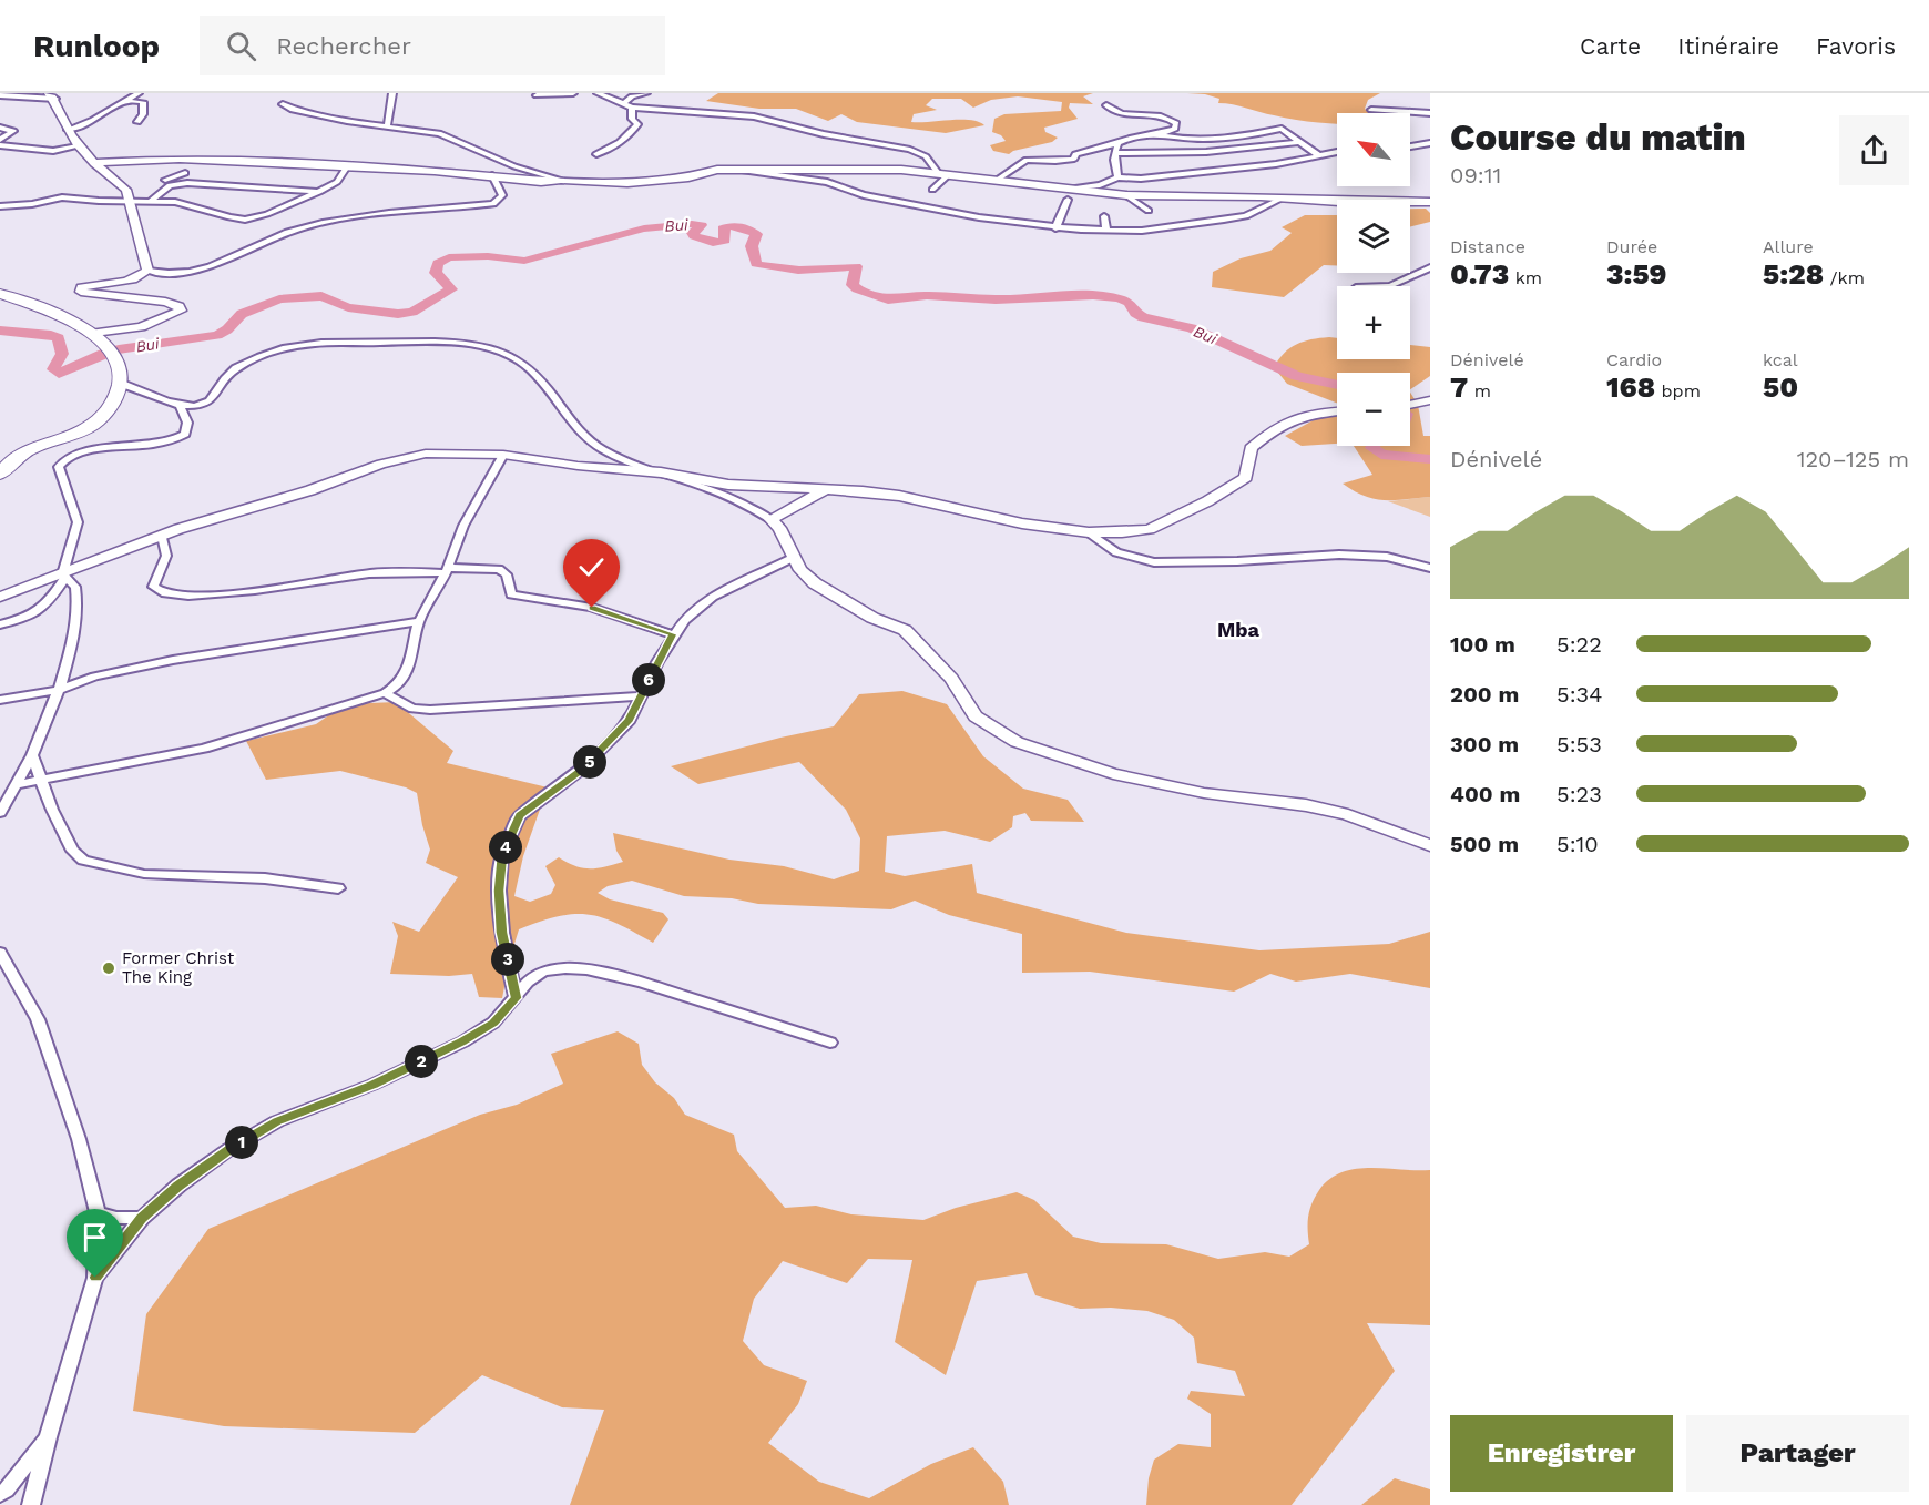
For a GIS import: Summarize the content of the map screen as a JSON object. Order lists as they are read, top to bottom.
{
  "districts": ["Mba"],
  "water": ["Bui"],
  "places": ["Former Christ The King"],
  "north": "top left",
  "page": {
    "header": "Runloop",
    "search": "Rechercher",
    "nav": ["Carte", "Itinéraire", "Favoris"],
    "heading": ["Course du matin", "09:11"],
    "map_buttons": ["+", "−"],
    "stats": [
      ["Distance", "0.73 km"],
      ["Durée", "3:59"],
      ["Allure", "5:28 /km"],
      ["Dénivelé", "7 m"],
      ["Cardio", "168 bpm"],
      ["kcal", "50"]
    ],
    "chart": ["Dénivelé", "120–125 m"],
    "list": [
      {
        "name": "100 m",
        "note": "5:22"
      },
      {
        "name": "200 m",
        "note": "5:34"
      },
      {
        "name": "300 m",
        "note": "5:53"
      },
      {
        "name": "400 m",
        "note": "5:23"
      },
      {
        "name": "500 m",
        "note": "5:10"
      }
    ],
    "pins": [
      "6",
      "5",
      "4",
      "3",
      "2",
      "1"
    ],
    "buttons": ["Enregistrer", "Partager"]
  }
}
